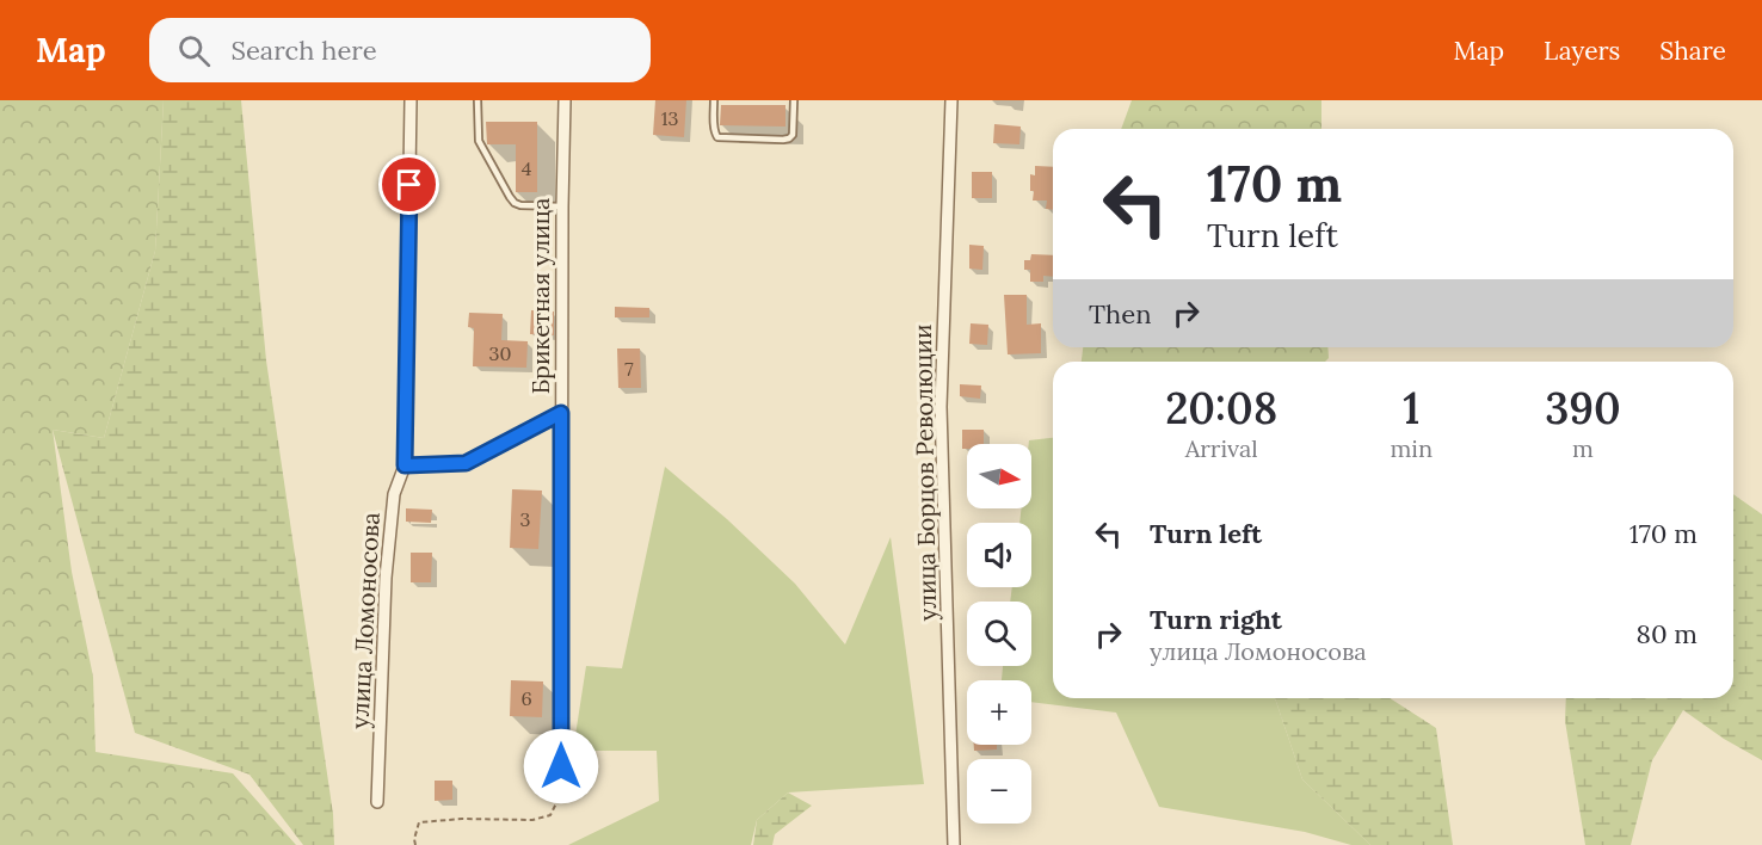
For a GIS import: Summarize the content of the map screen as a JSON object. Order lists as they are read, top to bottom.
{
  "streets": {
    "street": ["Брикетная улица", "улица Борцов Революции", "улица Ломоносова"]
  },
  "house_numbers": [
    "13",
    "4",
    "30",
    "7",
    "3",
    "6"
  ],
  "north": "right",
  "page": {
    "header": "Map",
    "search": "Search here",
    "nav": ["Map", "Layers", "Share"],
    "turn": ["170 m", "Turn left"],
    "then": "Then",
    "eta": [
      "20:08",
      "Arrival",
      "1",
      "min",
      "390",
      "m"
    ],
    "map_buttons": ["+", "−"],
    "list": [
      {
        "name": "Turn left",
        "value": "170 m"
      },
      {
        "name": "Turn right",
        "note": "улица Ломоносова",
        "value": "80 m"
      }
    ]
  }
}
